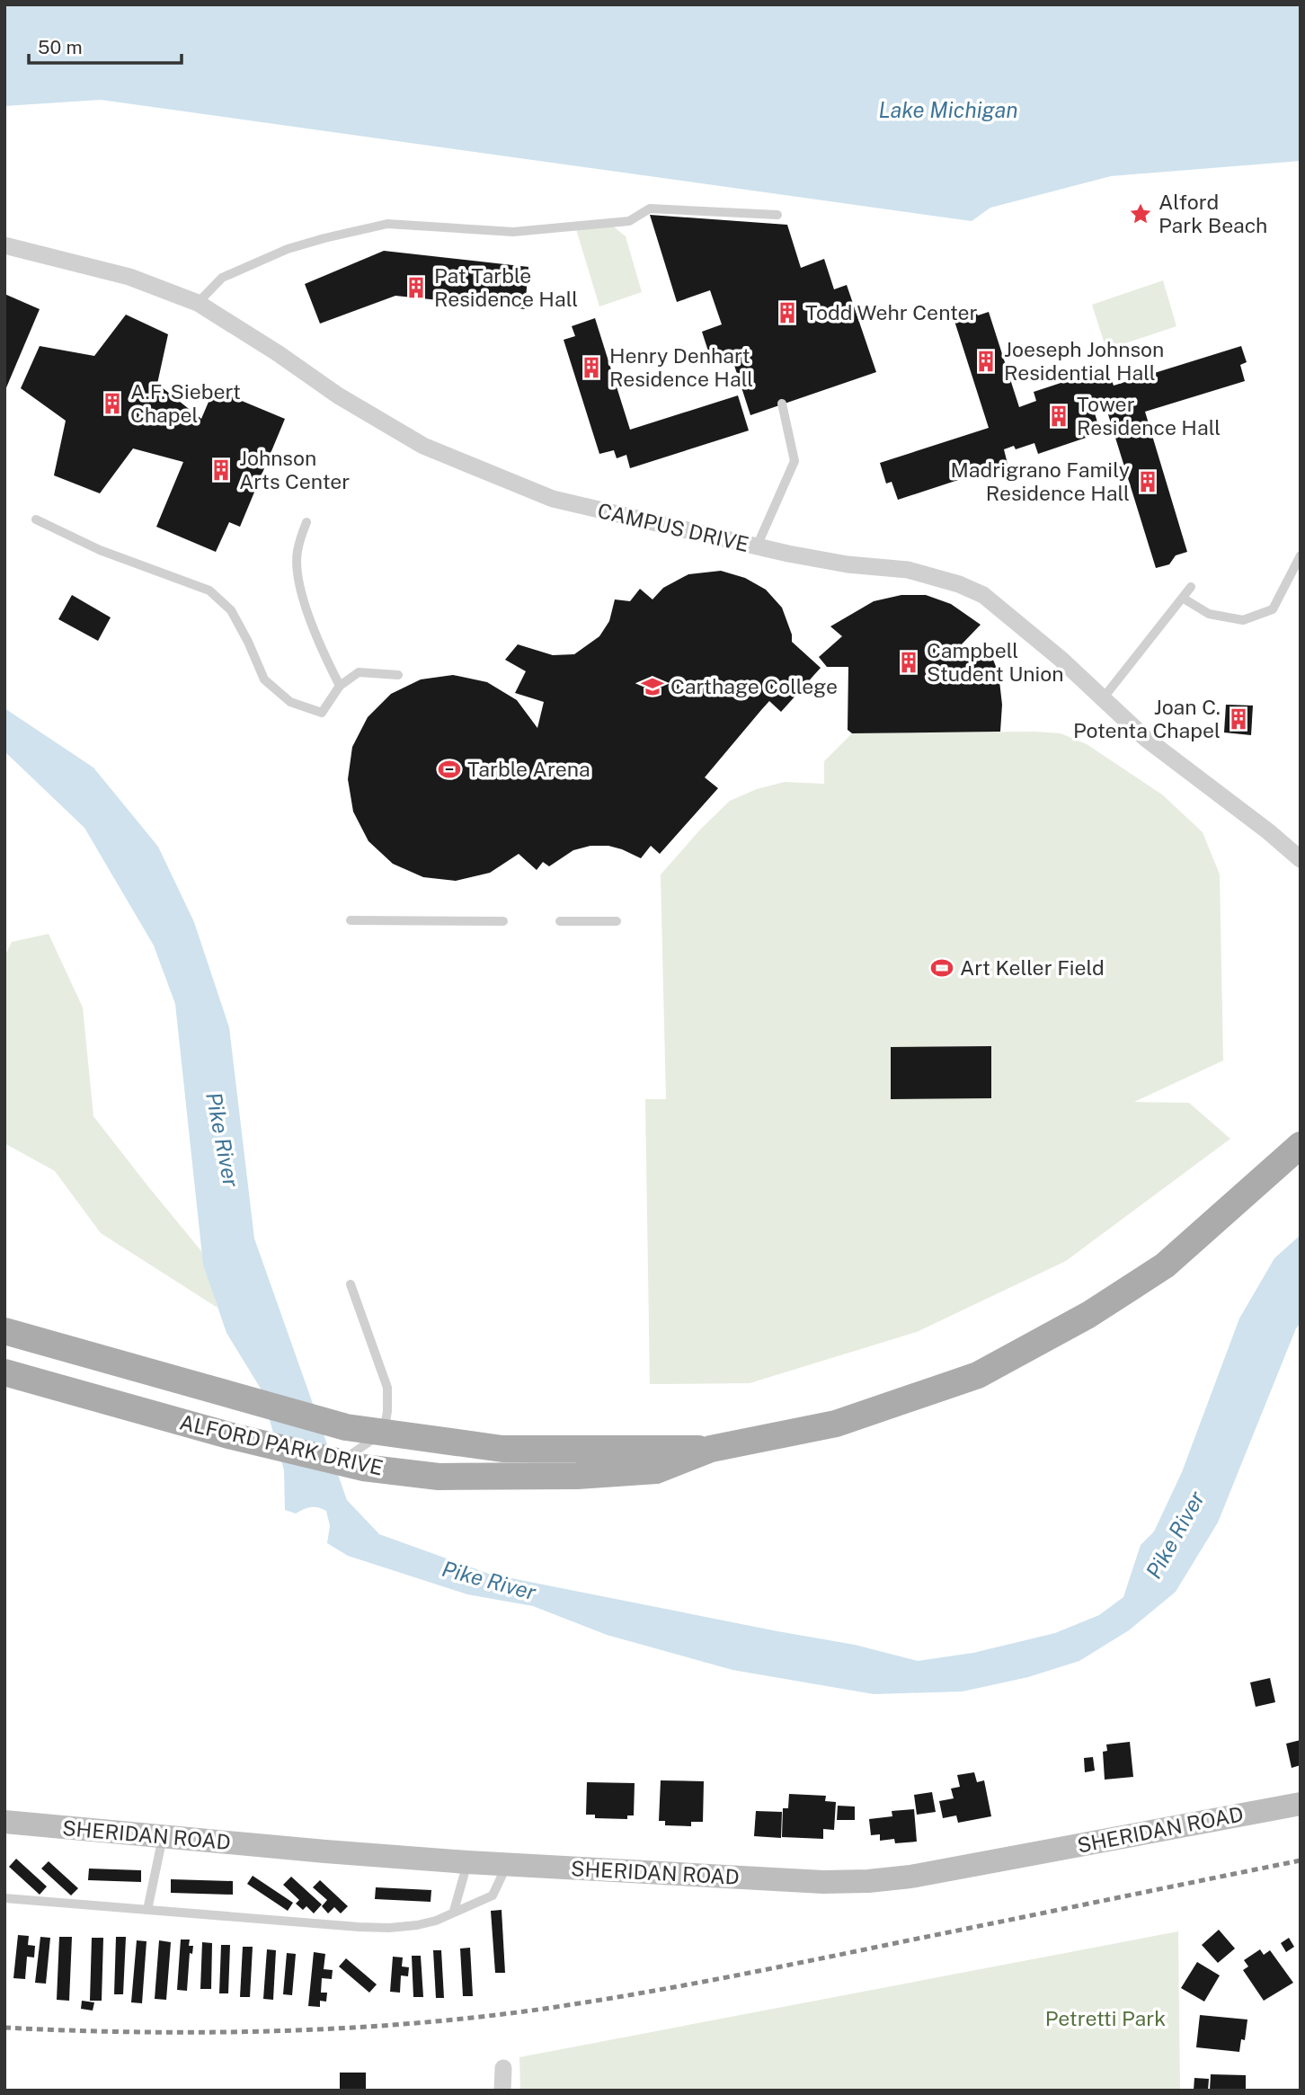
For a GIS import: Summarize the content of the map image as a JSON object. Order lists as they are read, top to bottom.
{
  "streets": {
    "main road": ["ALFORD PARK DRIVE"],
    "street": ["CAMPUS DRIVE", "SHERIDAN ROAD"]
  },
  "water": ["Lake Michigan", "Pike River"],
  "parks": ["Petretti Park"],
  "places": {
    "place": ["Alford Park Beach"],
    "building": [
      "Pat Tarble Residence Hall",
      "Todd Wehr Center",
      "Joeseph Johnson Residential Hall",
      "Henry Denhart Residence Hall",
      "A.F. Siebert Chapel",
      "Tower Residence Hall",
      "Johnson Arts Center",
      "Madrigrano Family Residence Hall",
      "Campbell Student Union",
      "Joan C. Potenta Chapel"
    ],
    "school or university": ["Carthage College"],
    "sports": ["Tarble Arena", "Art Keller Field"]
  },
  "scale_bar": "50 m"
}
